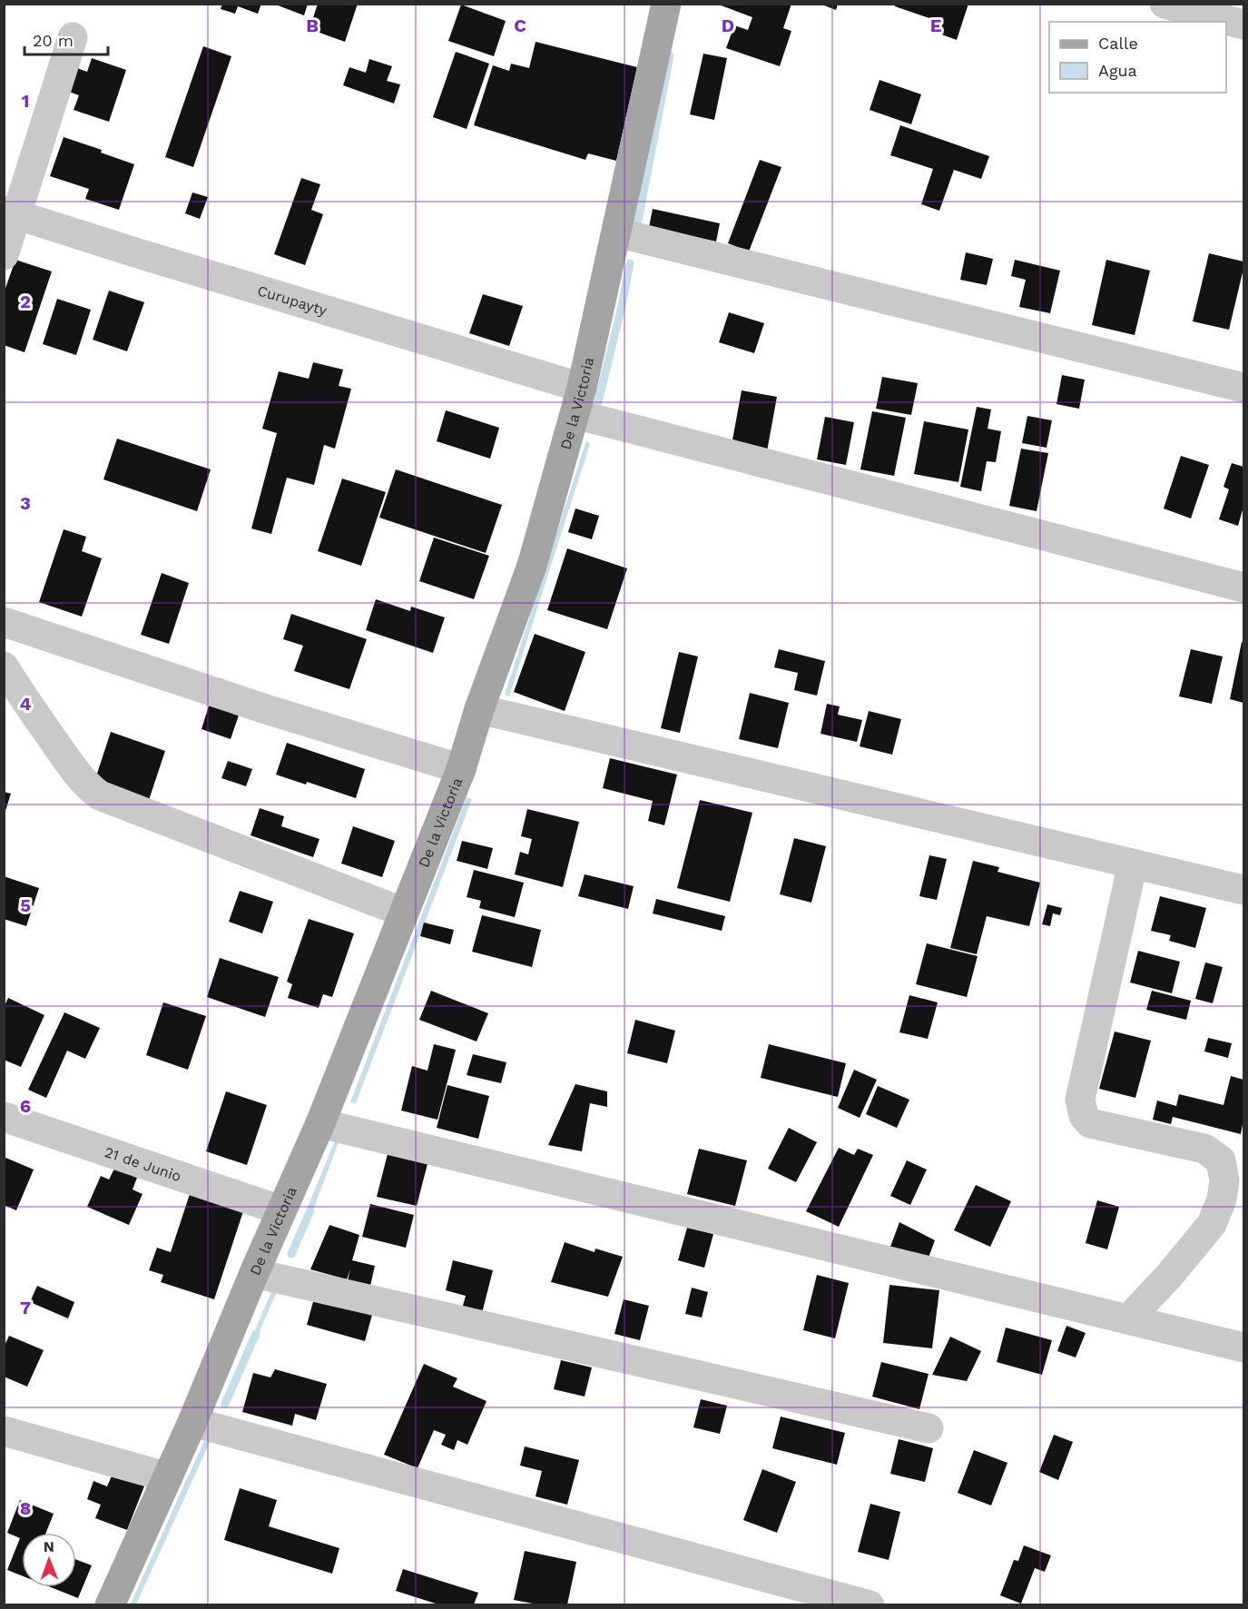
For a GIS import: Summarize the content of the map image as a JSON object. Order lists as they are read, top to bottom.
{
  "streets": {
    "main road": ["De la Victoria"],
    "street": ["Curupayty", "21 de Junio"]
  },
  "crossings": [
    ["Curupayty", "De la Victoria"],
    ["De la Victoria", "21 de Junio"]
  ],
  "legend": ["Calle", "Agua"],
  "scale_bar": "20 m",
  "north": "top",
  "grid": {
    "columns": [
      "B",
      "C",
      "D",
      "E"
    ],
    "rows": [
      "1",
      "2",
      "3",
      "4",
      "5",
      "6",
      "7",
      "8"
    ]
  }
}
